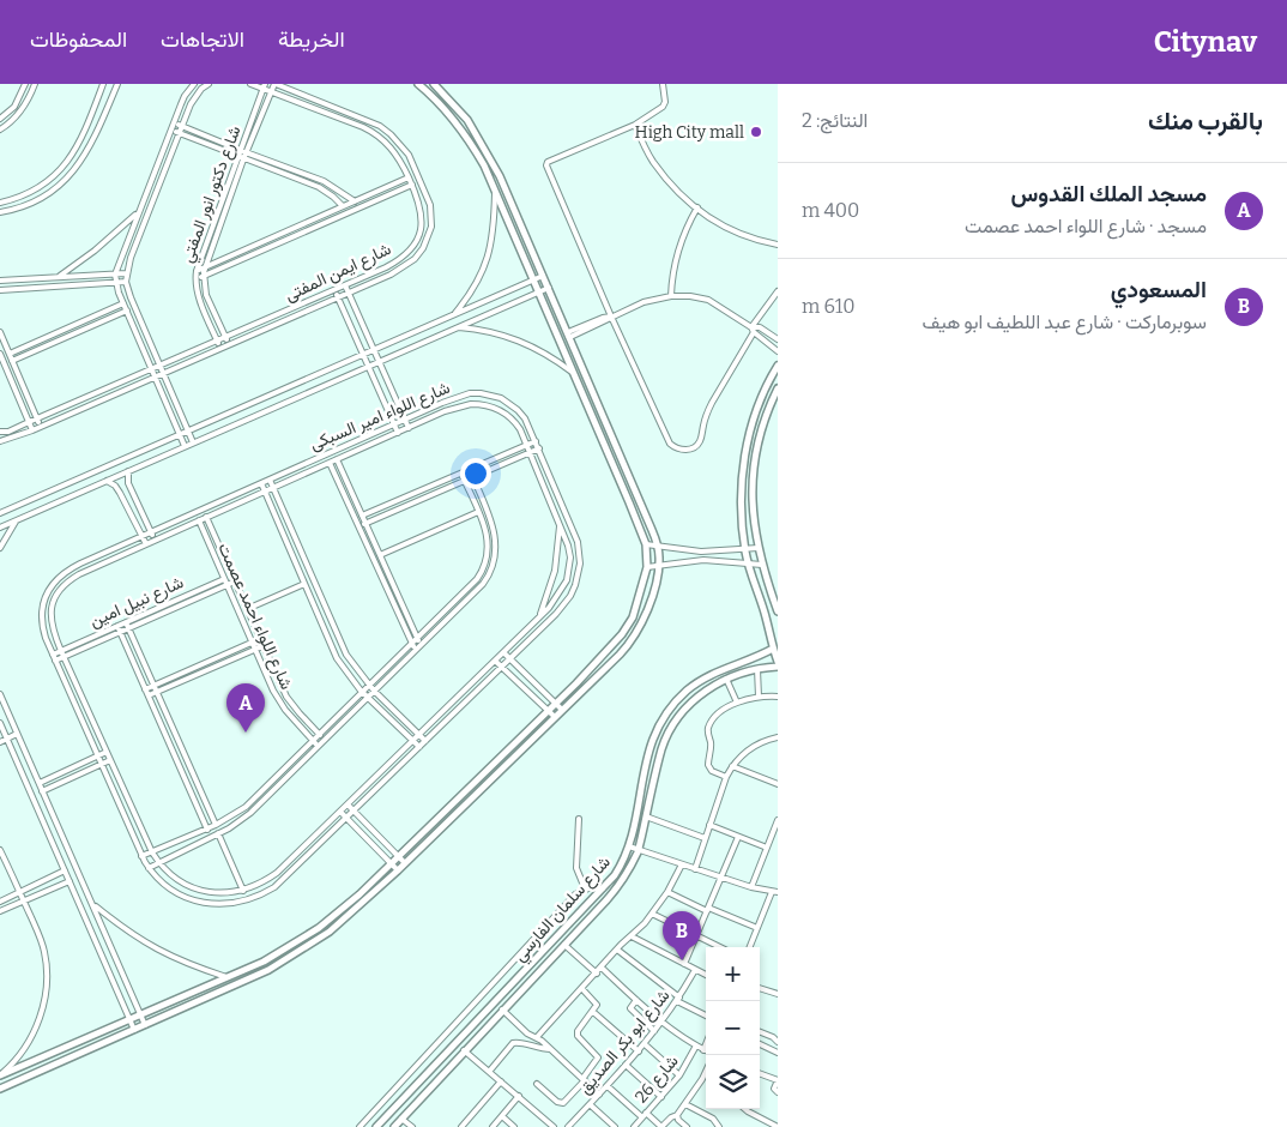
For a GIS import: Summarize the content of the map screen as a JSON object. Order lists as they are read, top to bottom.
{
  "streets": {
    "street": [
      "شارع دكتور انور المفتي",
      "شارع ايمن المفتى",
      "شارع اللواء امير السبكى",
      "شارع نبيل امين",
      "شارع اللواء احمد عصمت",
      "شارع سلمان الفارسي",
      "شارع ابو بكر الصديق",
      "شارع 26"
    ]
  },
  "crossings": [
    ["شارع دكتور انور المفتي", "شارع ايمن المفتى"],
    ["شارع اللواء امير السبكى", "شارع نبيل امين"],
    ["شارع اللواء امير السبكى", "شارع اللواء احمد عصمت"],
    ["شارع نبيل امين", "شارع اللواء احمد عصمت"]
  ],
  "places": ["High City mall"],
  "page": {
    "header": "Citynav",
    "nav": ["الخريطة", "الاتجاهات", "المحفوظات"],
    "heading": ["بالقرب منك", "النتائج: 2"],
    "list": [
      {
        "mark": "A",
        "name": "مسجد الملك القدوس",
        "note": "مسجد · شارع اللواء احمد عصمت",
        "value": "400 m"
      },
      {
        "mark": "B",
        "name": "المسعودي",
        "note": "سوبرماركت · شارع عبد اللطيف ابو هيف",
        "value": "610 m"
      }
    ],
    "pins": ["A", "B"],
    "map_buttons": ["+", "−"]
  }
}
